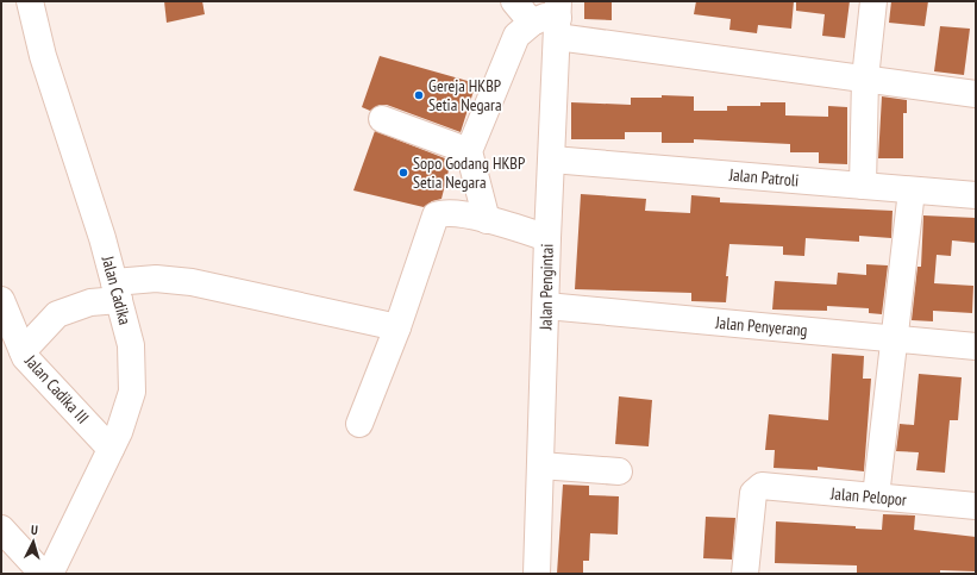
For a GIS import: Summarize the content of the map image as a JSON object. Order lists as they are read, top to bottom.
{
  "streets": {
    "street": [
      "Jalan Patroli",
      "Jalan Pengintai",
      "Jalan Cadika",
      "Jalan Penyerang",
      "Jalan Cadika III",
      "Jalan Pelopor"
    ]
  },
  "crossings": [
    ["Jalan Patroli", "Jalan Pengintai"],
    ["Jalan Pengintai", "Jalan Penyerang"],
    ["Jalan Cadika", "Jalan Cadika III"]
  ],
  "places": ["Gereja HKBP Setia Negara", "Sopo Godang HKBP Setia Negara"],
  "north": "top"
}
